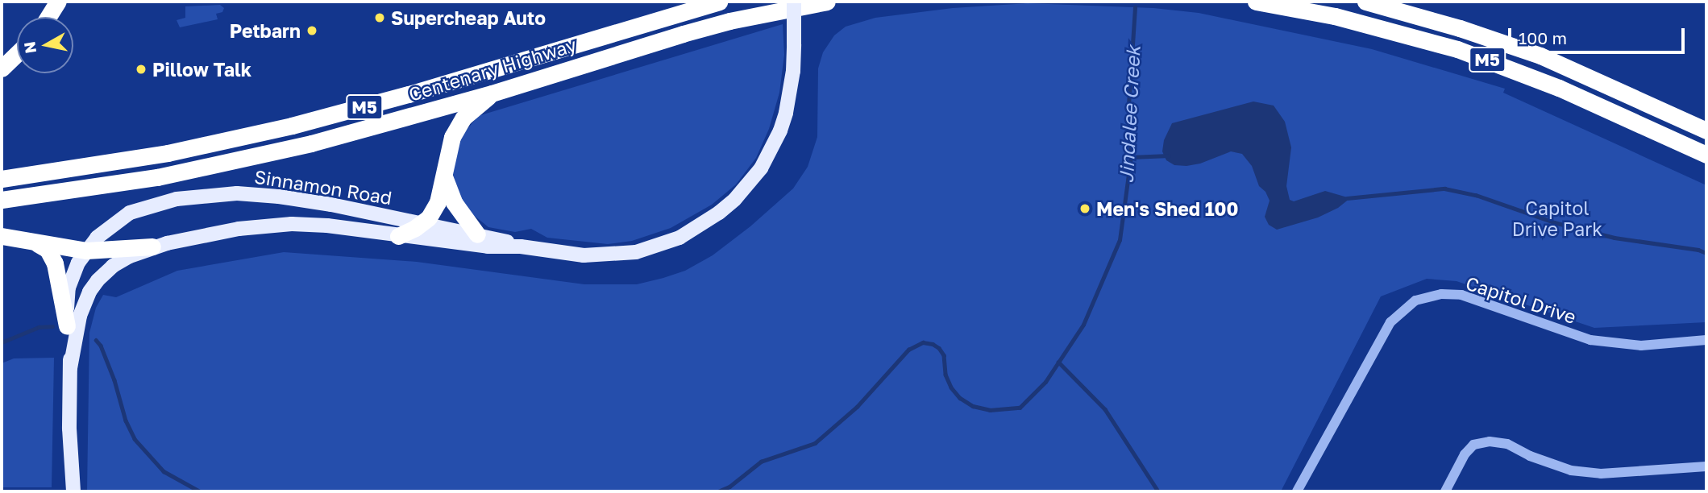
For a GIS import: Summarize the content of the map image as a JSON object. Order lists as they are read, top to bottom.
{
  "streets": {
    "highway": ["M5", "Centenary Highway"],
    "main road": ["Sinnamon Road"],
    "street": ["Capitol Drive"]
  },
  "water": ["Jindalee Creek"],
  "parks": ["Capitol Drive Park"],
  "places": [
    "Supercheap Auto",
    "Petbarn",
    "Pillow Talk",
    "Men's Shed 100"
  ],
  "scale_bar": "100 m",
  "north": "left"
}
